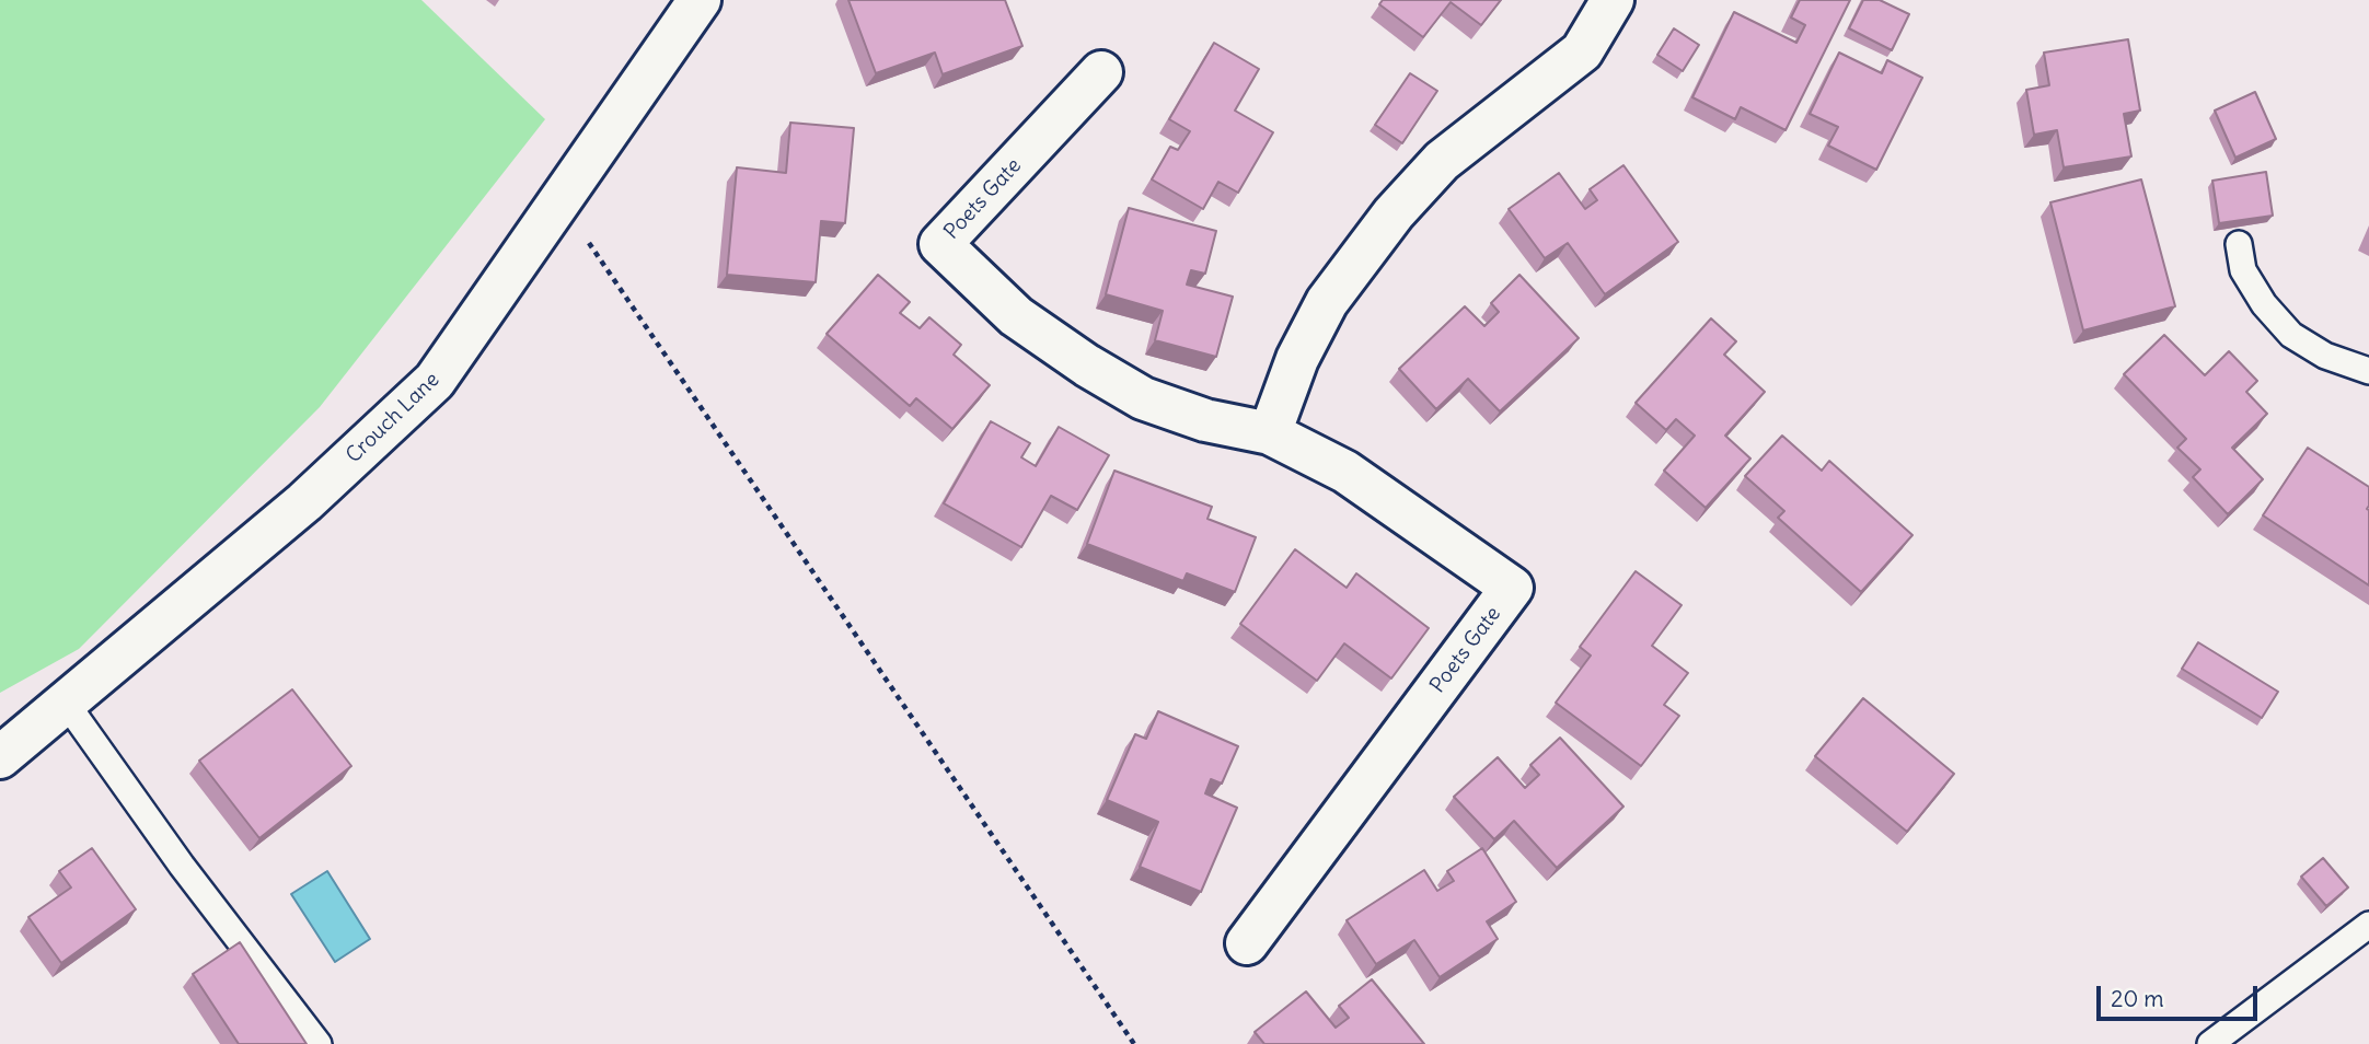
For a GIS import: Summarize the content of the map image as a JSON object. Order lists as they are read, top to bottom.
{
  "streets": {
    "street": ["Poets Gate", "Crouch Lane"]
  },
  "scale_bar": "20 m"
}
